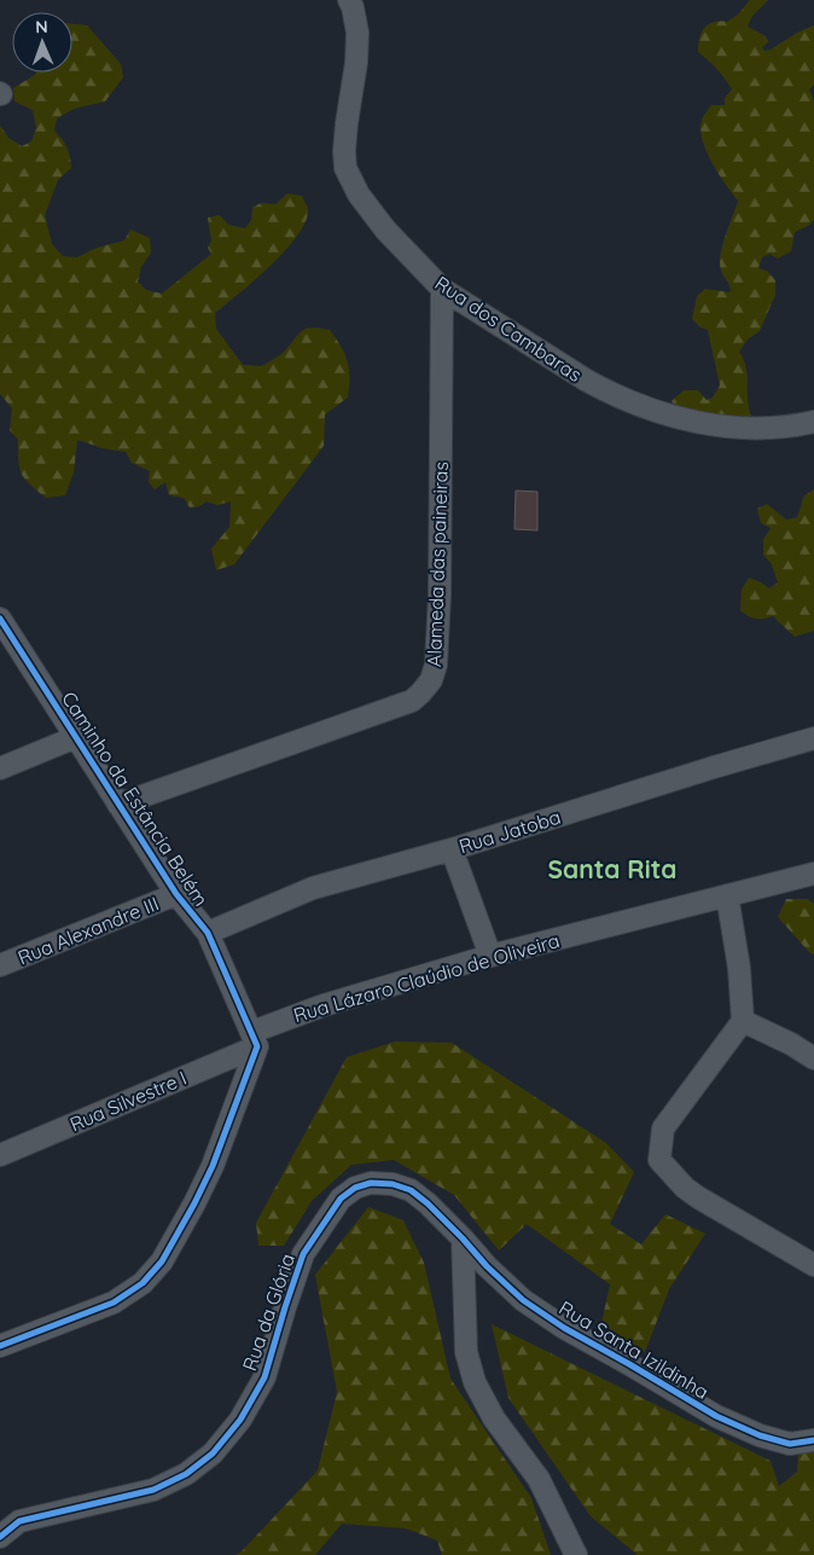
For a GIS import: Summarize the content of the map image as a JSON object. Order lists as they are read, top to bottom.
{
  "streets": {
    "street": [
      "Rua dos Cambaras",
      "Alameda das paineiras",
      "Caminho da Estância Belém",
      "Rua Jatoba",
      "Rua Alexandre III",
      "Rua Lázaro Claúdio de Oliveira",
      "Rua Silvestre I",
      "Rua da Glória",
      "Rua Santa Izildinha"
    ]
  },
  "crossings": [
    ["Rua dos Cambaras", "Alameda das paineiras"],
    ["Alameda das paineiras", "Caminho da Estância Belém"],
    ["Caminho da Estância Belém", "Rua Jatoba"],
    ["Caminho da Estância Belém", "Rua Alexandre III"],
    ["Caminho da Estância Belém", "Rua Lázaro Claúdio de Oliveira"],
    ["Caminho da Estância Belém", "Rua Silvestre I"],
    ["Rua Lázaro Claúdio de Oliveira", "Rua Silvestre I"],
    ["Rua da Glória", "Rua Santa Izildinha"]
  ],
  "districts": ["Santa Rita"],
  "north": "top"
}
